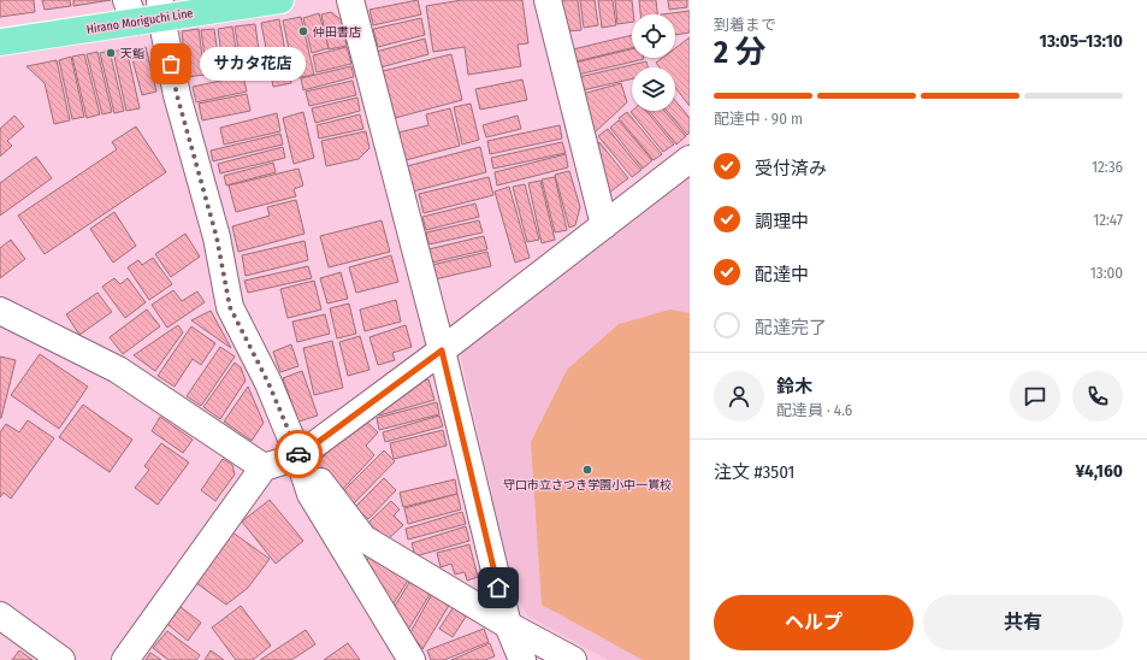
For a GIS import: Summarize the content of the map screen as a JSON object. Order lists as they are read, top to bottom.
{
  "streets": {
    "main road": ["Hirano Moriguchi Line"]
  },
  "places": [
    "仲田書店",
    "天鮨",
    "サカタ花店",
    "守口市立さつき学園小中一貫校"
  ],
  "page": {
    "heading": ["2 分", "到着まで", "13:05–13:10"],
    "panel": [
      "鈴木",
      "配達員 · 4.6",
      "注文 #3501",
      "¥4,160"
    ],
    "bubble": "サカタ花店",
    "bar": "配達中 · 90 m",
    "list": [
      ["受付済み", "12:36"],
      ["調理中", "12:47"],
      ["配達中", "13:00"],
      "配達完了"
    ],
    "buttons": ["ヘルプ", "共有"]
  }
}
